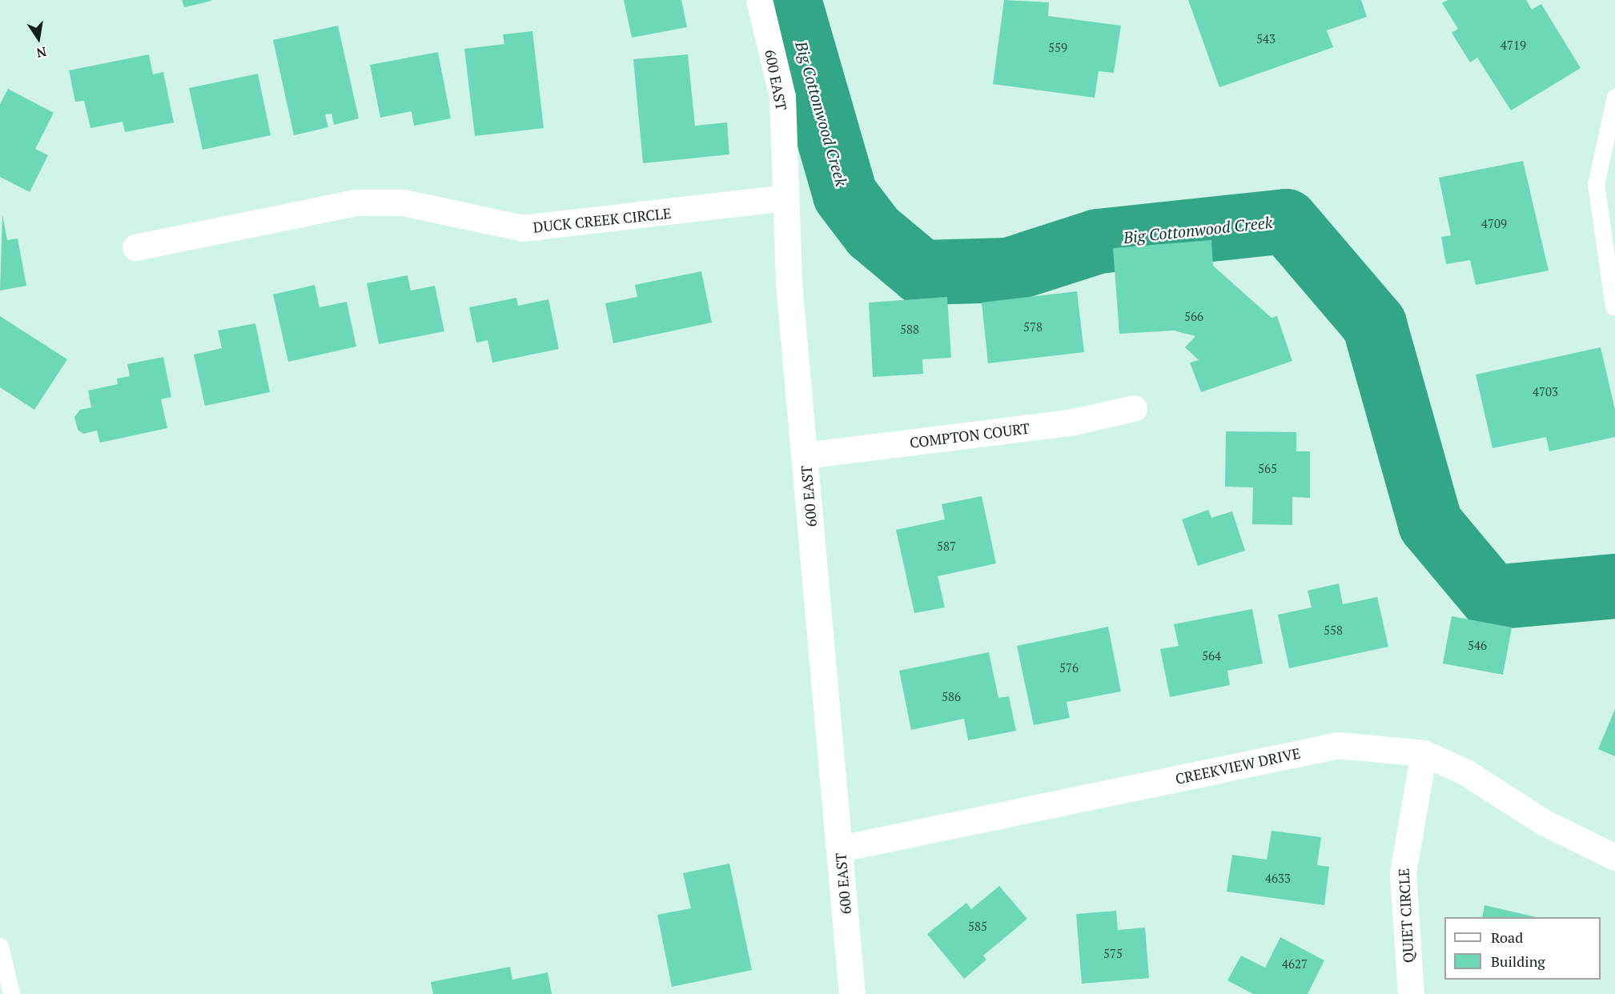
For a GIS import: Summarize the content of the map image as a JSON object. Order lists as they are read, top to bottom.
{
  "streets": {
    "street": [
      "600 EAST",
      "DUCK CREEK CIRCLE",
      "COMPTON COURT",
      "CREEKVIEW DRIVE",
      "QUIET CIRCLE"
    ]
  },
  "crossings": [
    ["600 EAST", "DUCK CREEK CIRCLE"],
    ["600 EAST", "COMPTON COURT"],
    ["600 EAST", "CREEKVIEW DRIVE"],
    ["CREEKVIEW DRIVE", "QUIET CIRCLE"]
  ],
  "water": ["Big Cottonwood Creek"],
  "house_numbers": [
    "543",
    "4719",
    "559",
    "4709",
    "566",
    "578",
    "588",
    "4703",
    "565",
    "587",
    "558",
    "546",
    "564",
    "576",
    "586",
    "4633",
    "585",
    "575",
    "4627"
  ],
  "legend": ["Road", "Building"],
  "north": "bottom"
}
